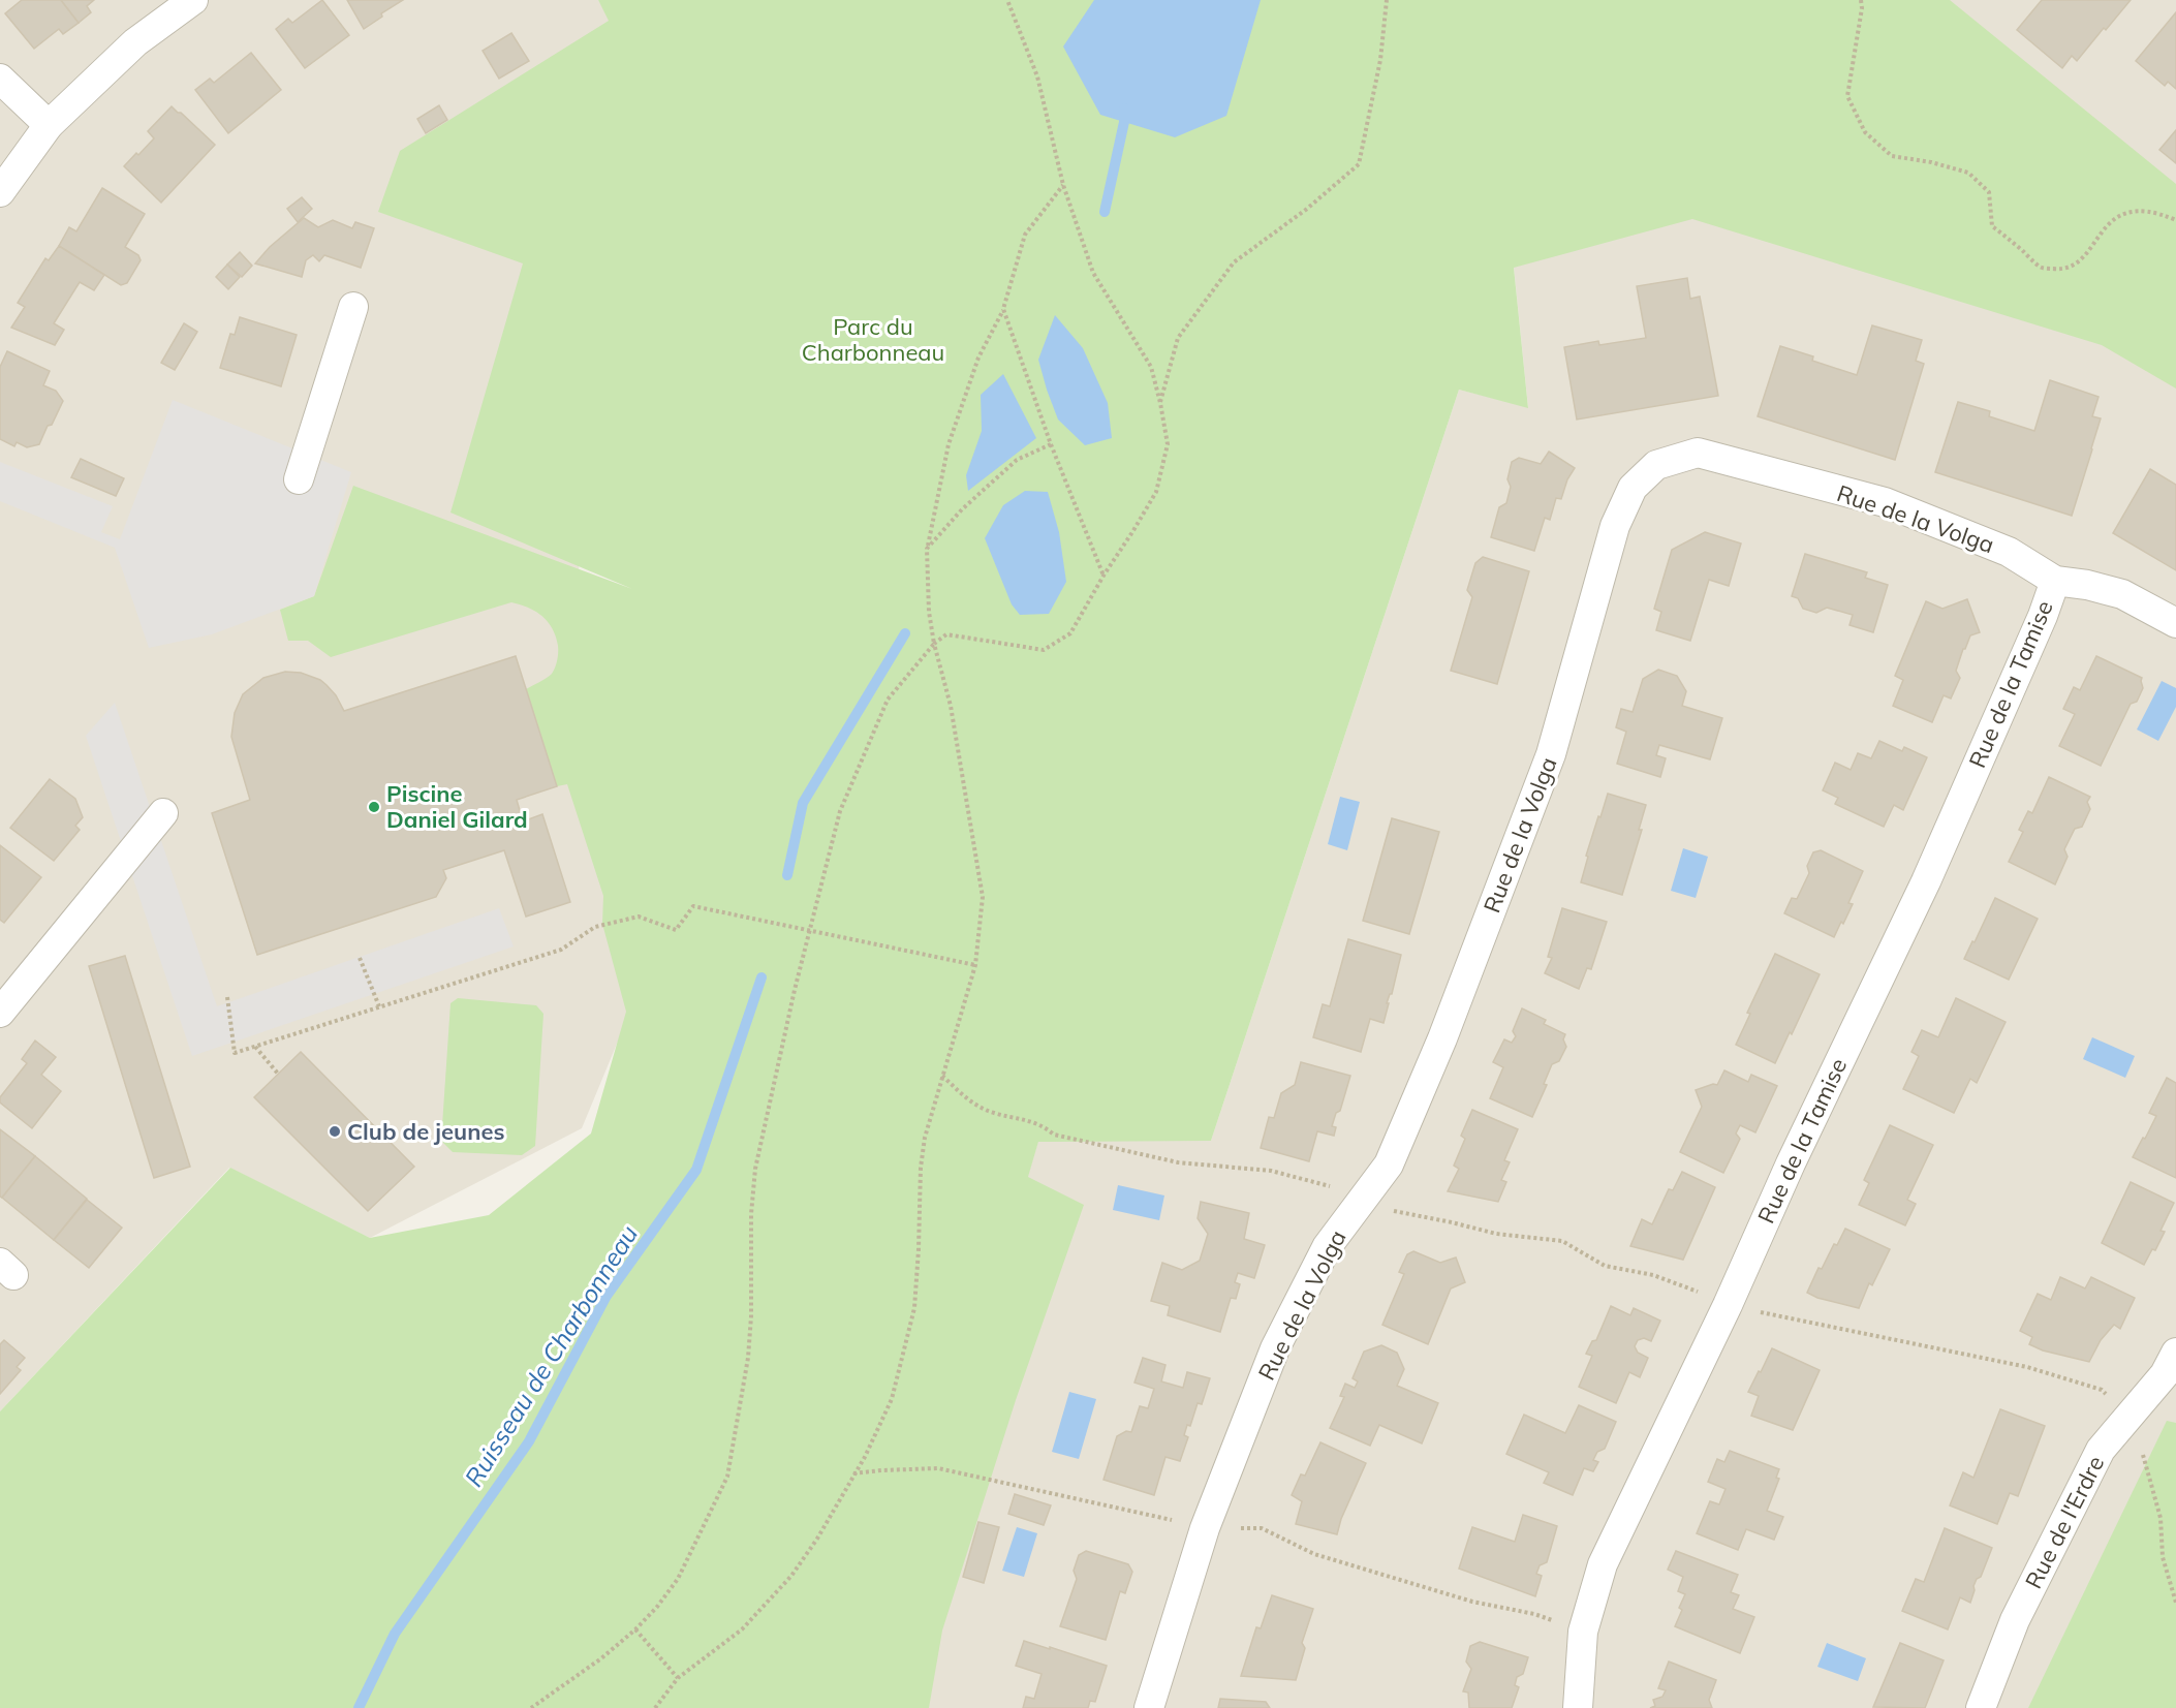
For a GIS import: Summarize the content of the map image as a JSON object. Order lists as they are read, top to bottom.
{
  "streets": {
    "street": ["Rue de la Volga", "Rue de la Tamise", "Rue de l'Erdre"]
  },
  "crossings": [
    ["Rue de la Volga", "Rue de la Tamise"]
  ],
  "water": ["Ruisseau de Charbonneau"],
  "parks": ["Parc du Charbonneau"],
  "places": ["Piscine Daniel Gilard", "Club de jeunes"]
}
